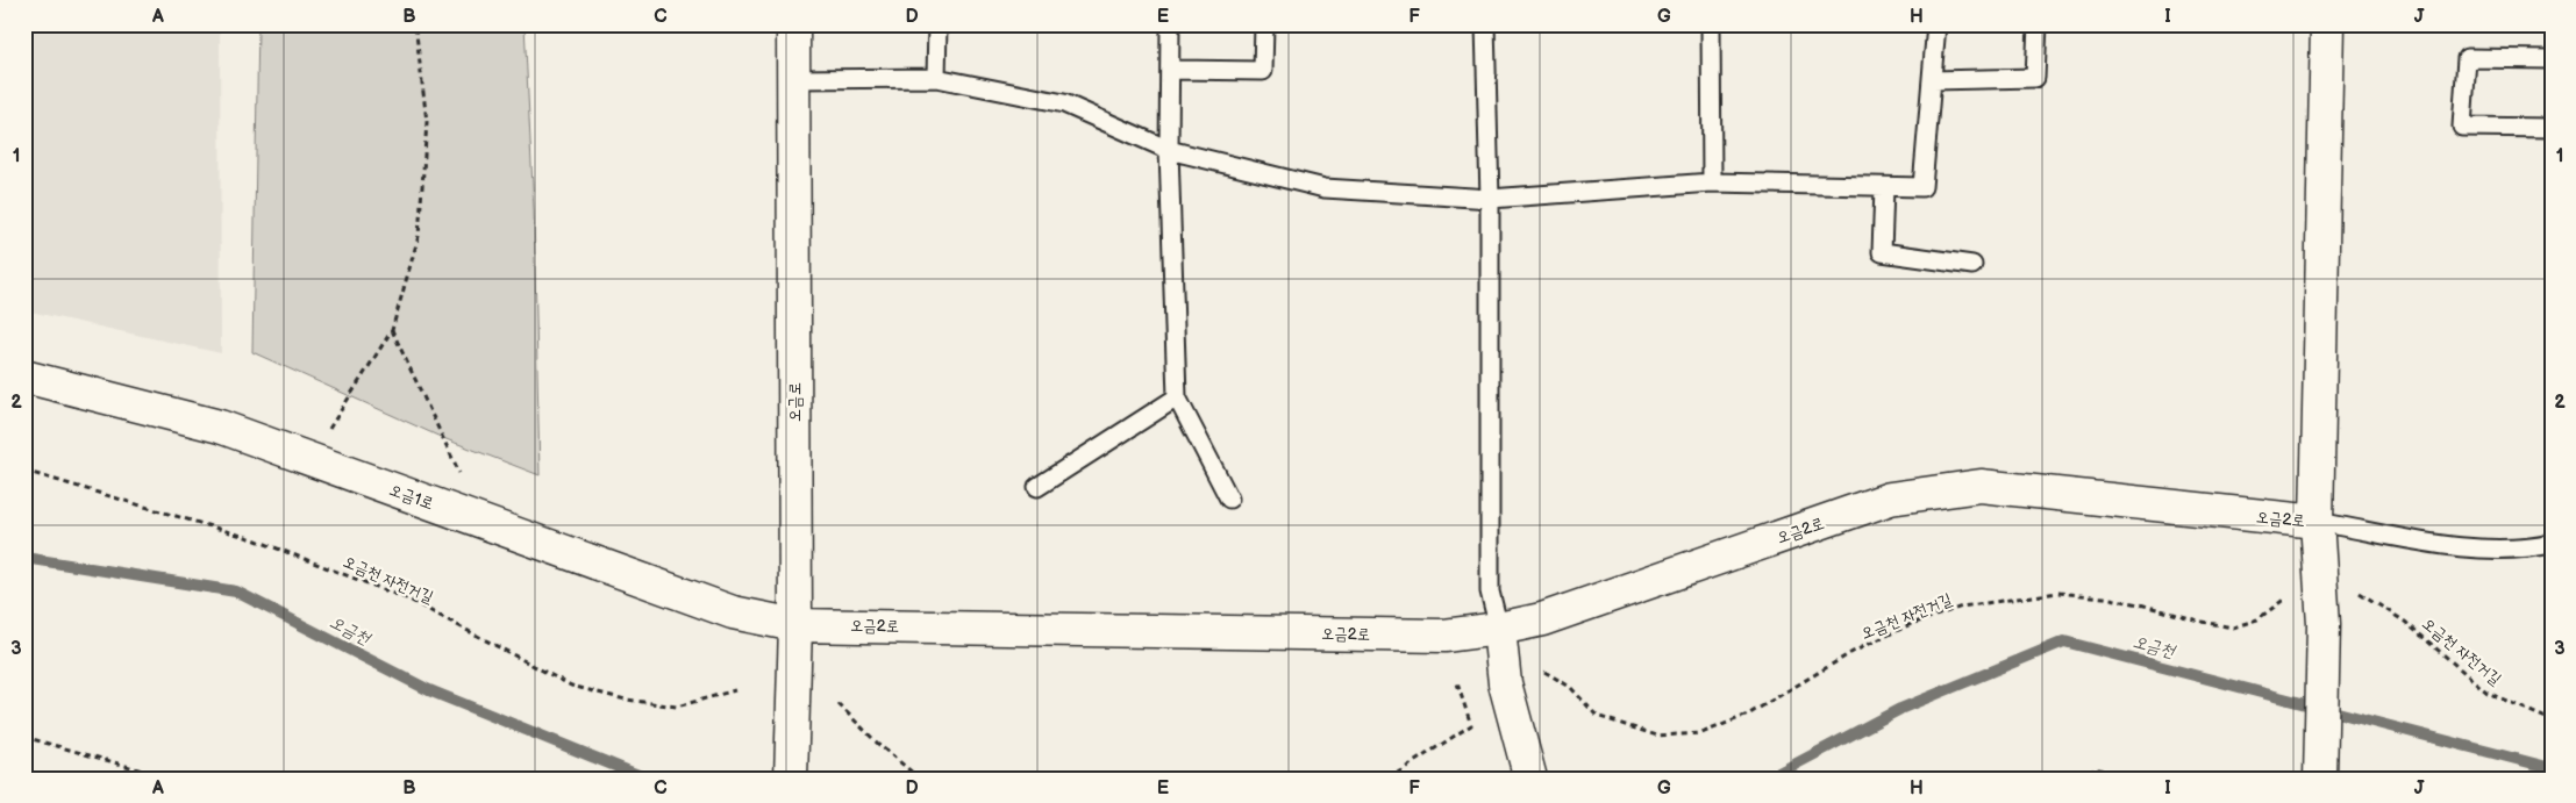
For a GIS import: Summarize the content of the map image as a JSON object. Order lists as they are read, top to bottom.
{
  "streets": {
    "street": ["오금로", "오금1로", "오금2로"],
    "path": ["오금천 자전거길"]
  },
  "crossings": [
    ["오금로", "오금1로"],
    ["오금로", "오금2로"],
    ["오금1로", "오금2로"]
  ],
  "water": ["오금천"],
  "grid": {
    "columns": [
      "A",
      "B",
      "C",
      "D",
      "E",
      "F",
      "G",
      "H",
      "I",
      "J"
    ],
    "rows": ["1", "2", "3"]
  }
}
